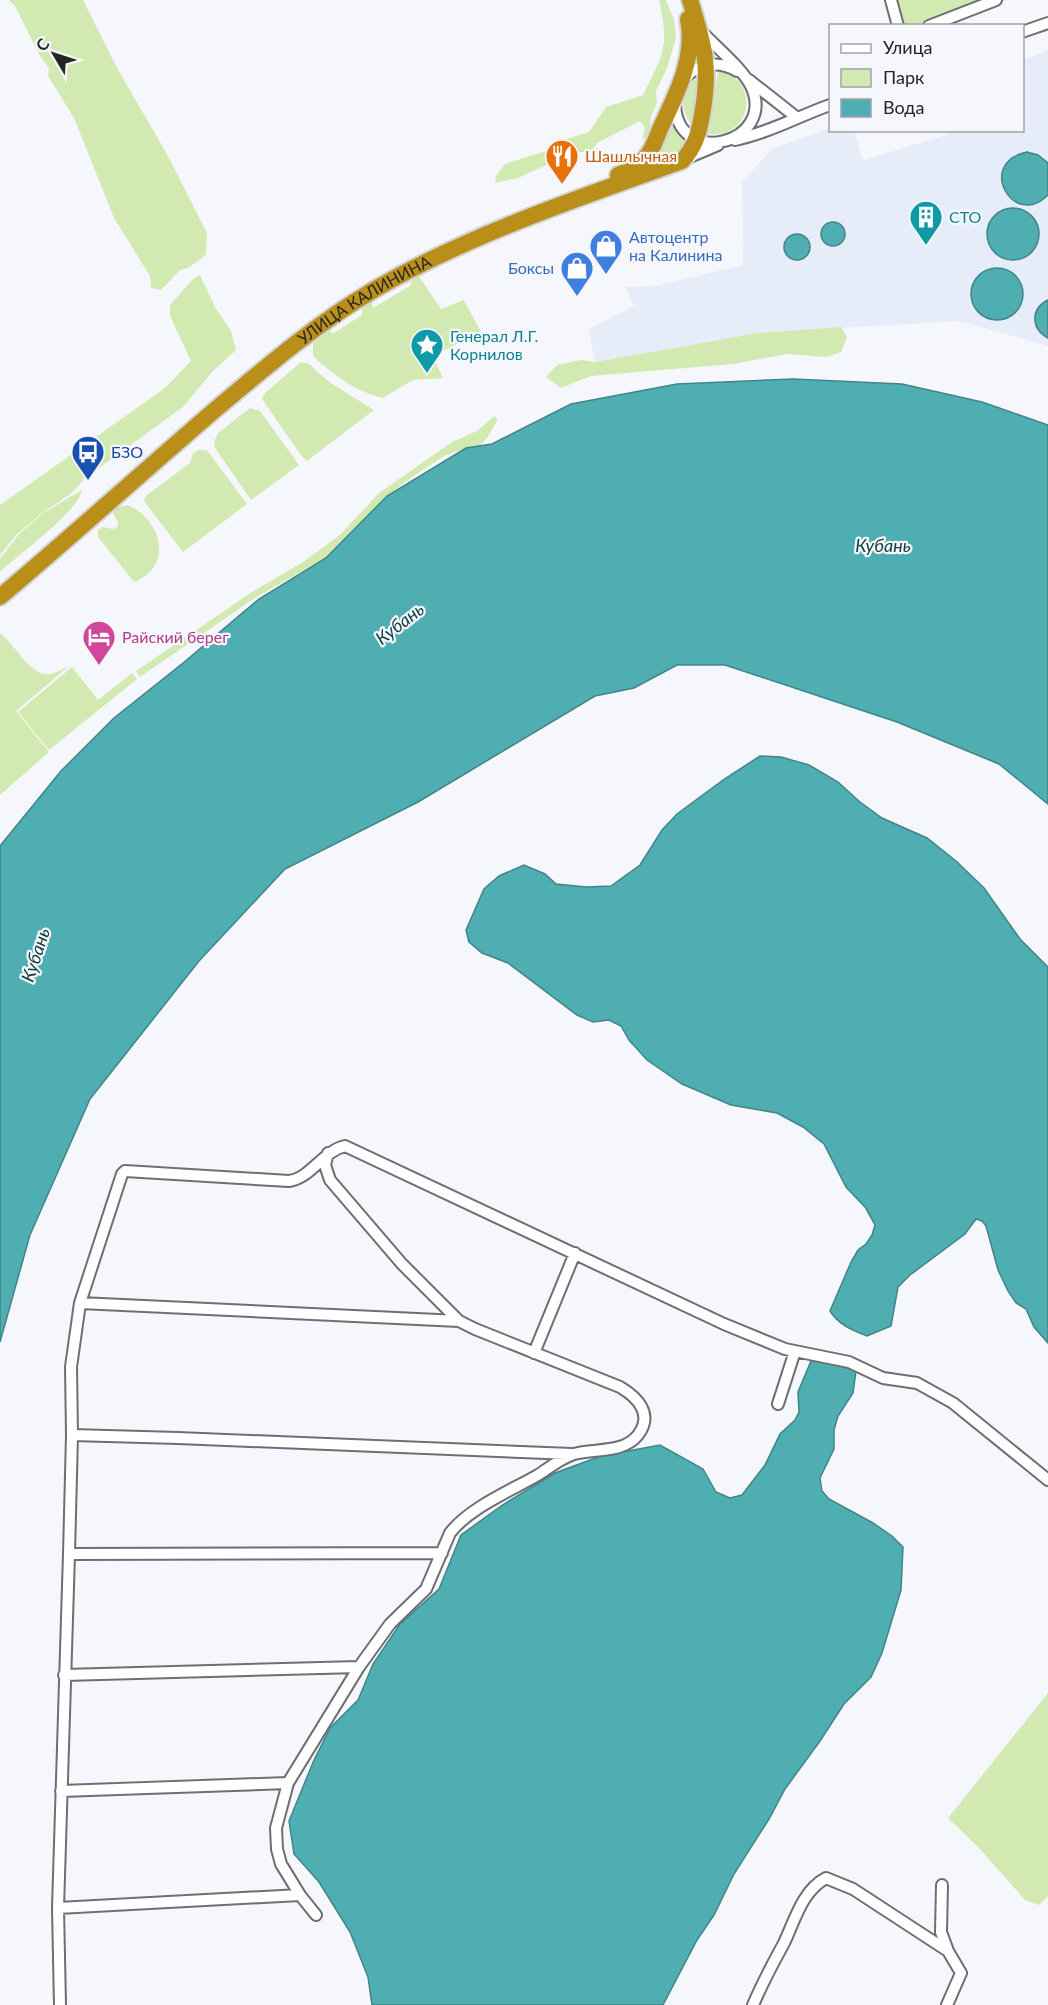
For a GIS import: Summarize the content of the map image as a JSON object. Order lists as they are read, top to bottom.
{
  "streets": {
    "highway": ["УЛИЦА КАЛИНИНА"]
  },
  "water": ["Кубань"],
  "places": {
    "restaurant": ["Шашлычная"],
    "building": ["СТО"],
    "shop": ["Автоцентр на Калинина", "Боксы"],
    "place": ["Генерал Л.Г. Корнилов"],
    "bus stop": ["БЗО"],
    "hotel": ["Райский берег"]
  },
  "legend": ["Улица", "Парк", "Вода"],
  "north": "top left"
}
